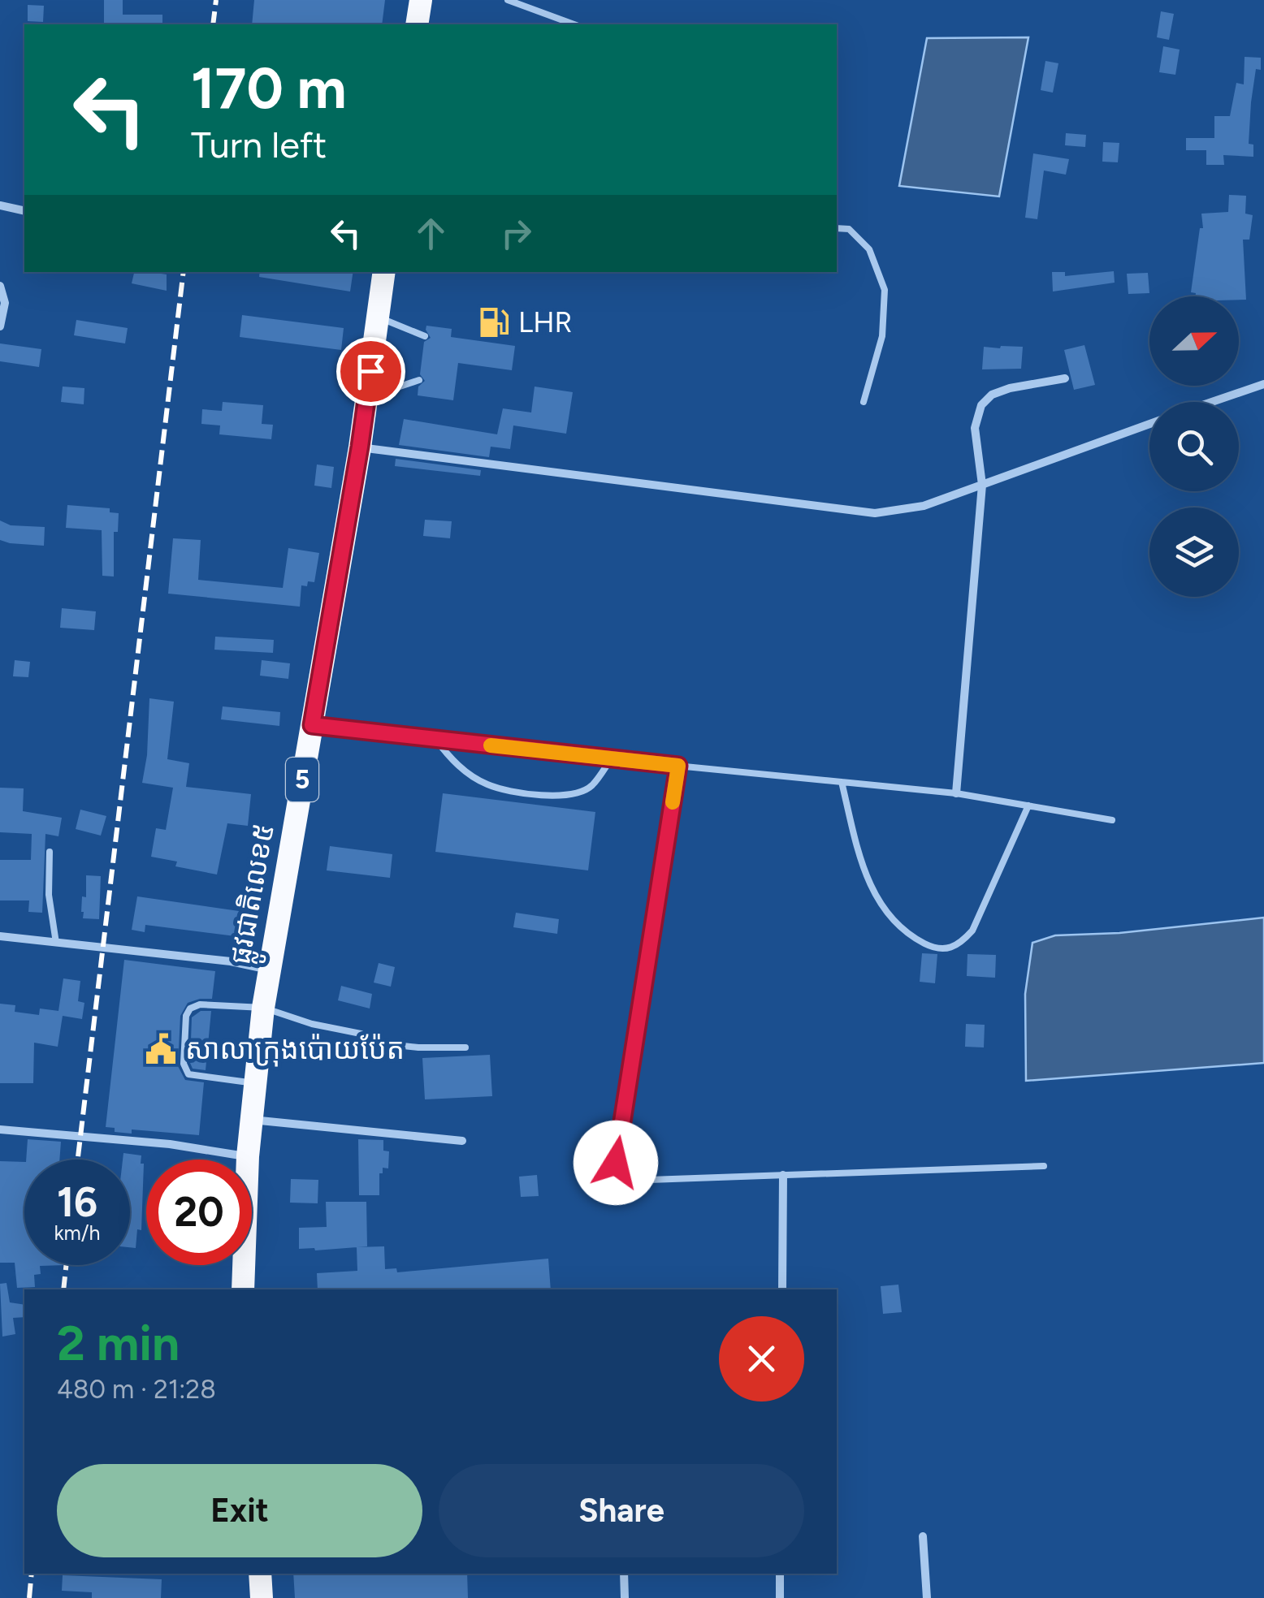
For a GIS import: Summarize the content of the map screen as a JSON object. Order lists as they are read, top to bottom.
{
  "streets": {
    "highway": ["5", "ផ្លូវជាតិលេខ៥"]
  },
  "places": {
    "fuel station": ["LHR"],
    "public building": ["សាលាក្រុងប៉ោយប៉ែត"]
  },
  "north": "right",
  "page": {
    "turn": ["170 m", "Turn left"],
    "speed": "16 km/h",
    "limit": "20",
    "heading": ["2 min", "480 m · 21:28"],
    "buttons": ["Exit", "Share"]
  }
}
